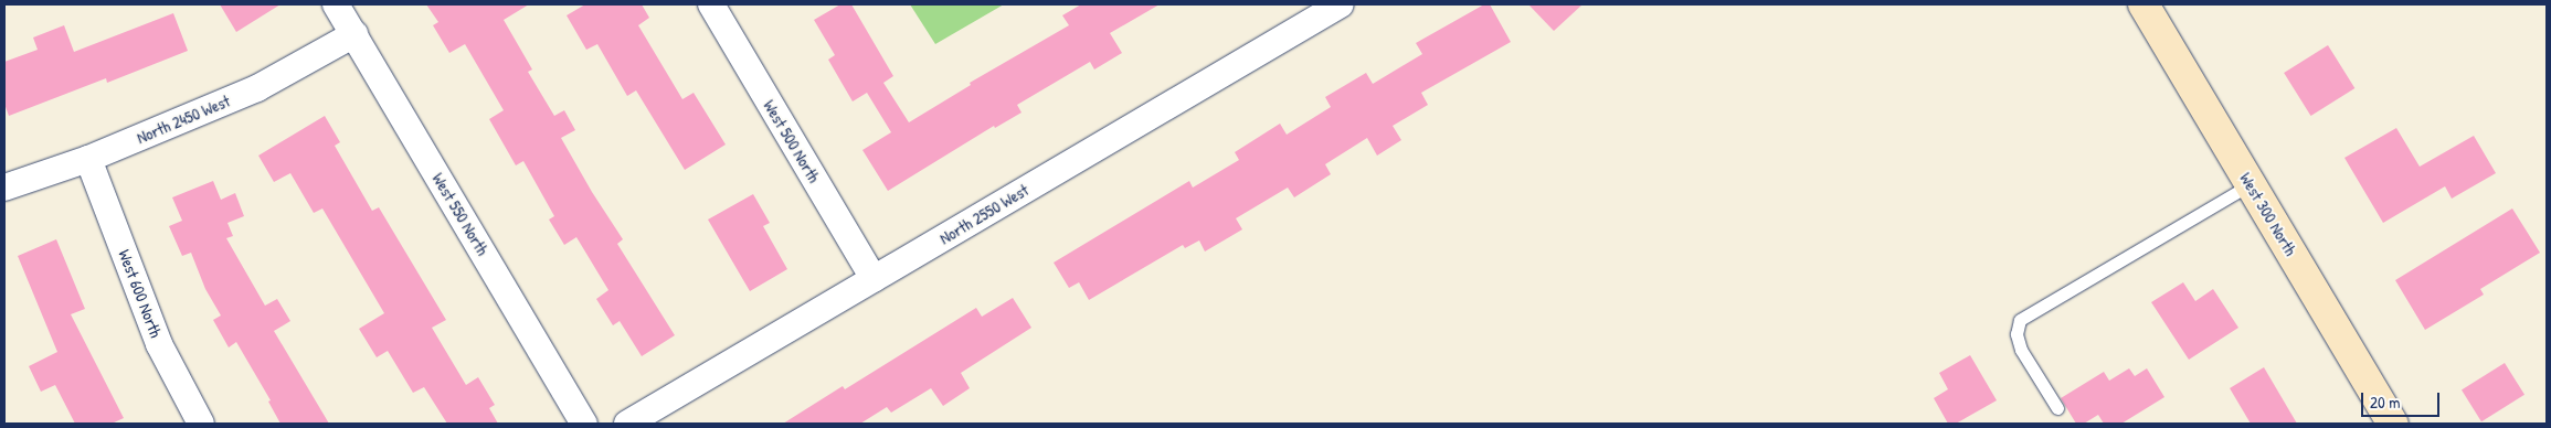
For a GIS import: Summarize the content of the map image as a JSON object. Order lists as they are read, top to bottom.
{
  "streets": {
    "main road": ["West 300 North"],
    "street": [
      "North 2450 West",
      "West 500 North",
      "West 550 North",
      "North 2550 West",
      "West 600 North"
    ]
  },
  "crossings": [
    ["North 2450 West", "West 550 North"],
    ["North 2450 West", "West 600 North"],
    ["West 500 North", "North 2550 West"]
  ],
  "scale_bar": "20 m"
}
